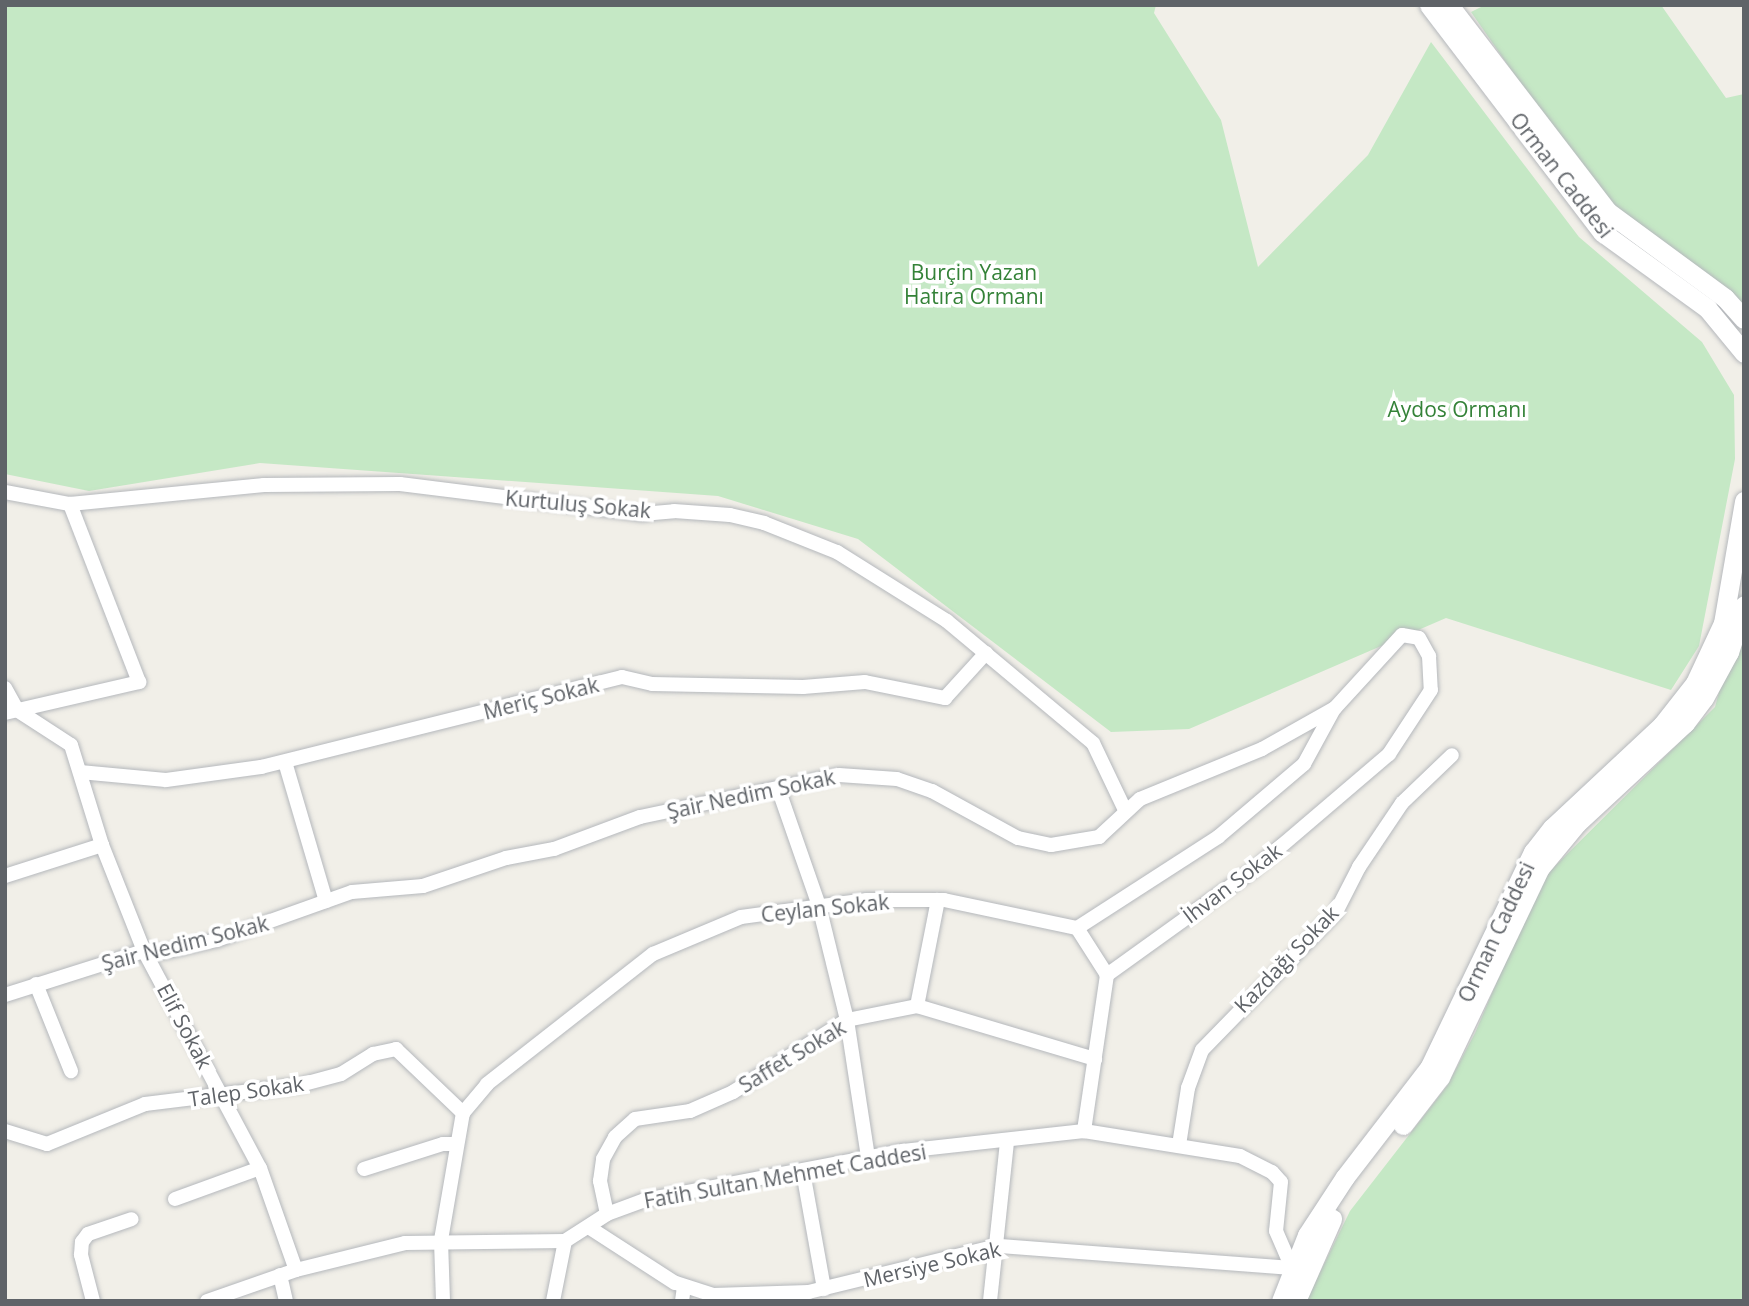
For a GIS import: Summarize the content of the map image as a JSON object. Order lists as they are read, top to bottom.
{
  "streets": {
    "street": [
      "Orman Caddesi",
      "Kurtuluş Sokak",
      "Meriç Sokak",
      "Şair Nedim Sokak",
      "İhvan Sokak",
      "Ceylan Sokak",
      "Kazdağı Sokak",
      "Elif Sokak",
      "Saffet Sokak",
      "Talep Sokak",
      "Fatih Sultan Mehmet Caddesi",
      "Mersiye Sokak"
    ]
  },
  "crossings": [
    ["Orman Caddesi", "Fatih Sultan Mehmet Caddesi"],
    ["Orman Caddesi", "Mersiye Sokak"],
    ["Kurtuluş Sokak", "Meriç Sokak"],
    ["Kurtuluş Sokak", "Şair Nedim Sokak"],
    ["Meriç Sokak", "Elif Sokak"],
    ["Şair Nedim Sokak", "İhvan Sokak"],
    ["Şair Nedim Sokak", "Elif Sokak"],
    ["Ceylan Sokak", "Talep Sokak"],
    ["Ceylan Sokak", "Fatih Sultan Mehmet Caddesi"],
    ["Kazdağı Sokak", "Fatih Sultan Mehmet Caddesi"],
    ["Elif Sokak", "Talep Sokak"],
    ["Elif Sokak", "Fatih Sultan Mehmet Caddesi"],
    ["Saffet Sokak", "Fatih Sultan Mehmet Caddesi"],
    ["Fatih Sultan Mehmet Caddesi", "Mersiye Sokak"]
  ],
  "parks": ["Burçin Yazan Hatıra Ormanı", "Aydos Ormanı"]
}
